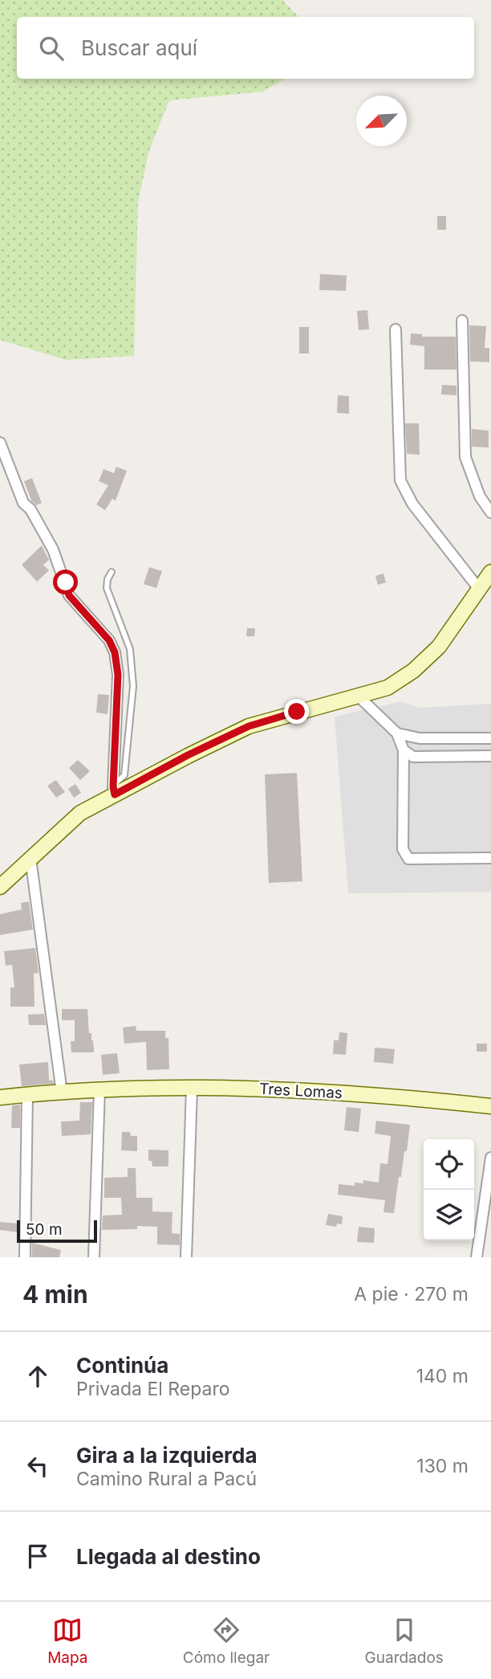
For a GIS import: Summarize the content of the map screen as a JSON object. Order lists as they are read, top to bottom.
{
  "streets": {
    "street": ["Tres Lomas"]
  },
  "scale_bar": "50 m",
  "north": "bottom left",
  "page": {
    "search": "Buscar aquí",
    "scale": "50 m",
    "heading": ["4 min", "A pie · 270 m"],
    "list": [
      ["Continúa", "Privada El Reparo", "140 m"],
      ["Gira a la izquierda", "Camino Rural a Pacú", "130 m"],
      "Llegada al destino"
    ],
    "nav": ["Mapa", "Cómo llegar", "Guardados"]
  }
}
